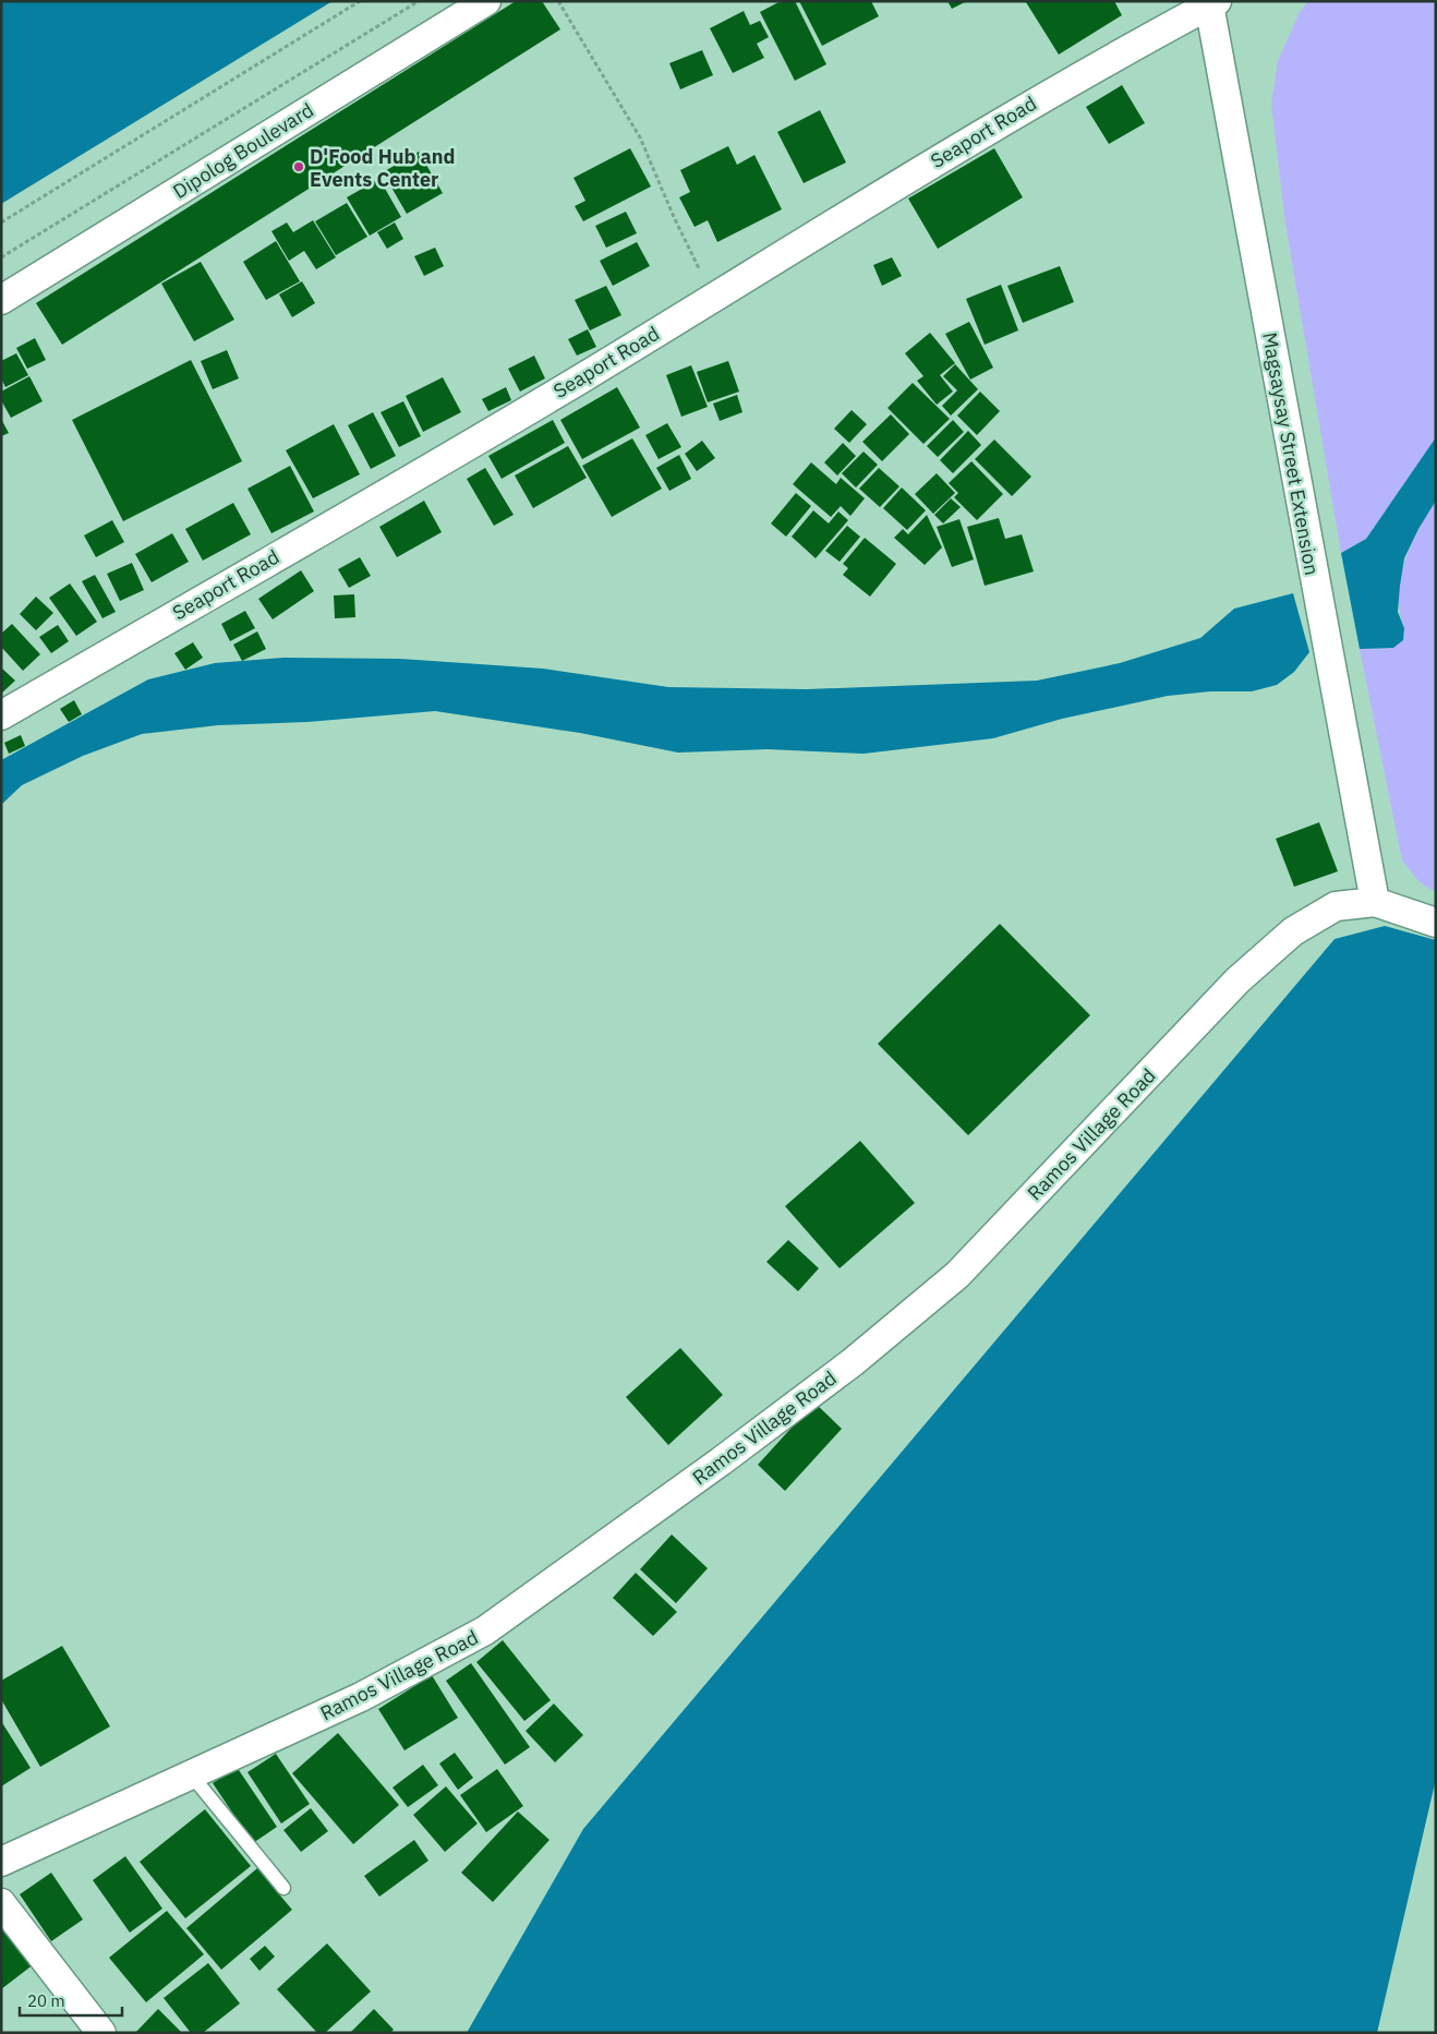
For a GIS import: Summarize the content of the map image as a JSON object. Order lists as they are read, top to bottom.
{
  "streets": {
    "street": [
      "Seaport Road",
      "Dipolog Boulevard",
      "Magsaysay Street Extension",
      "Ramos Village Road"
    ]
  },
  "crossings": [
    ["Seaport Road", "Magsaysay Street Extension"],
    ["Magsaysay Street Extension", "Ramos Village Road"]
  ],
  "places": ["D'Food Hub and Events Center"],
  "scale_bar": "20 m"
}
